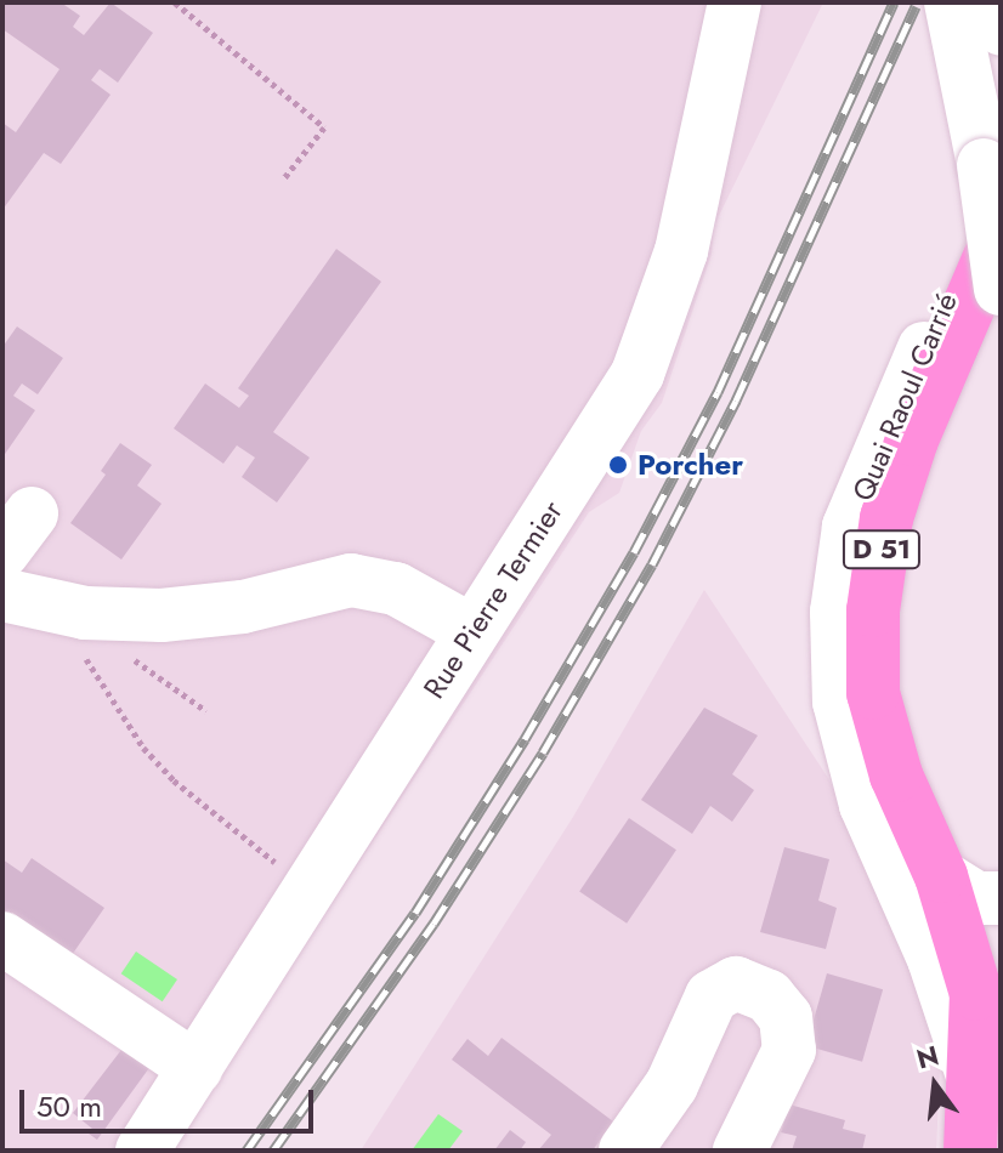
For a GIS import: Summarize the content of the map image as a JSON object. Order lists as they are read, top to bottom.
{
  "streets": {
    "main road": ["Quai Raoul Carrié", "D 51"],
    "street": ["Rue Pierre Termier"]
  },
  "places": ["Porcher"],
  "scale_bar": "50 m",
  "north": "top"
}
